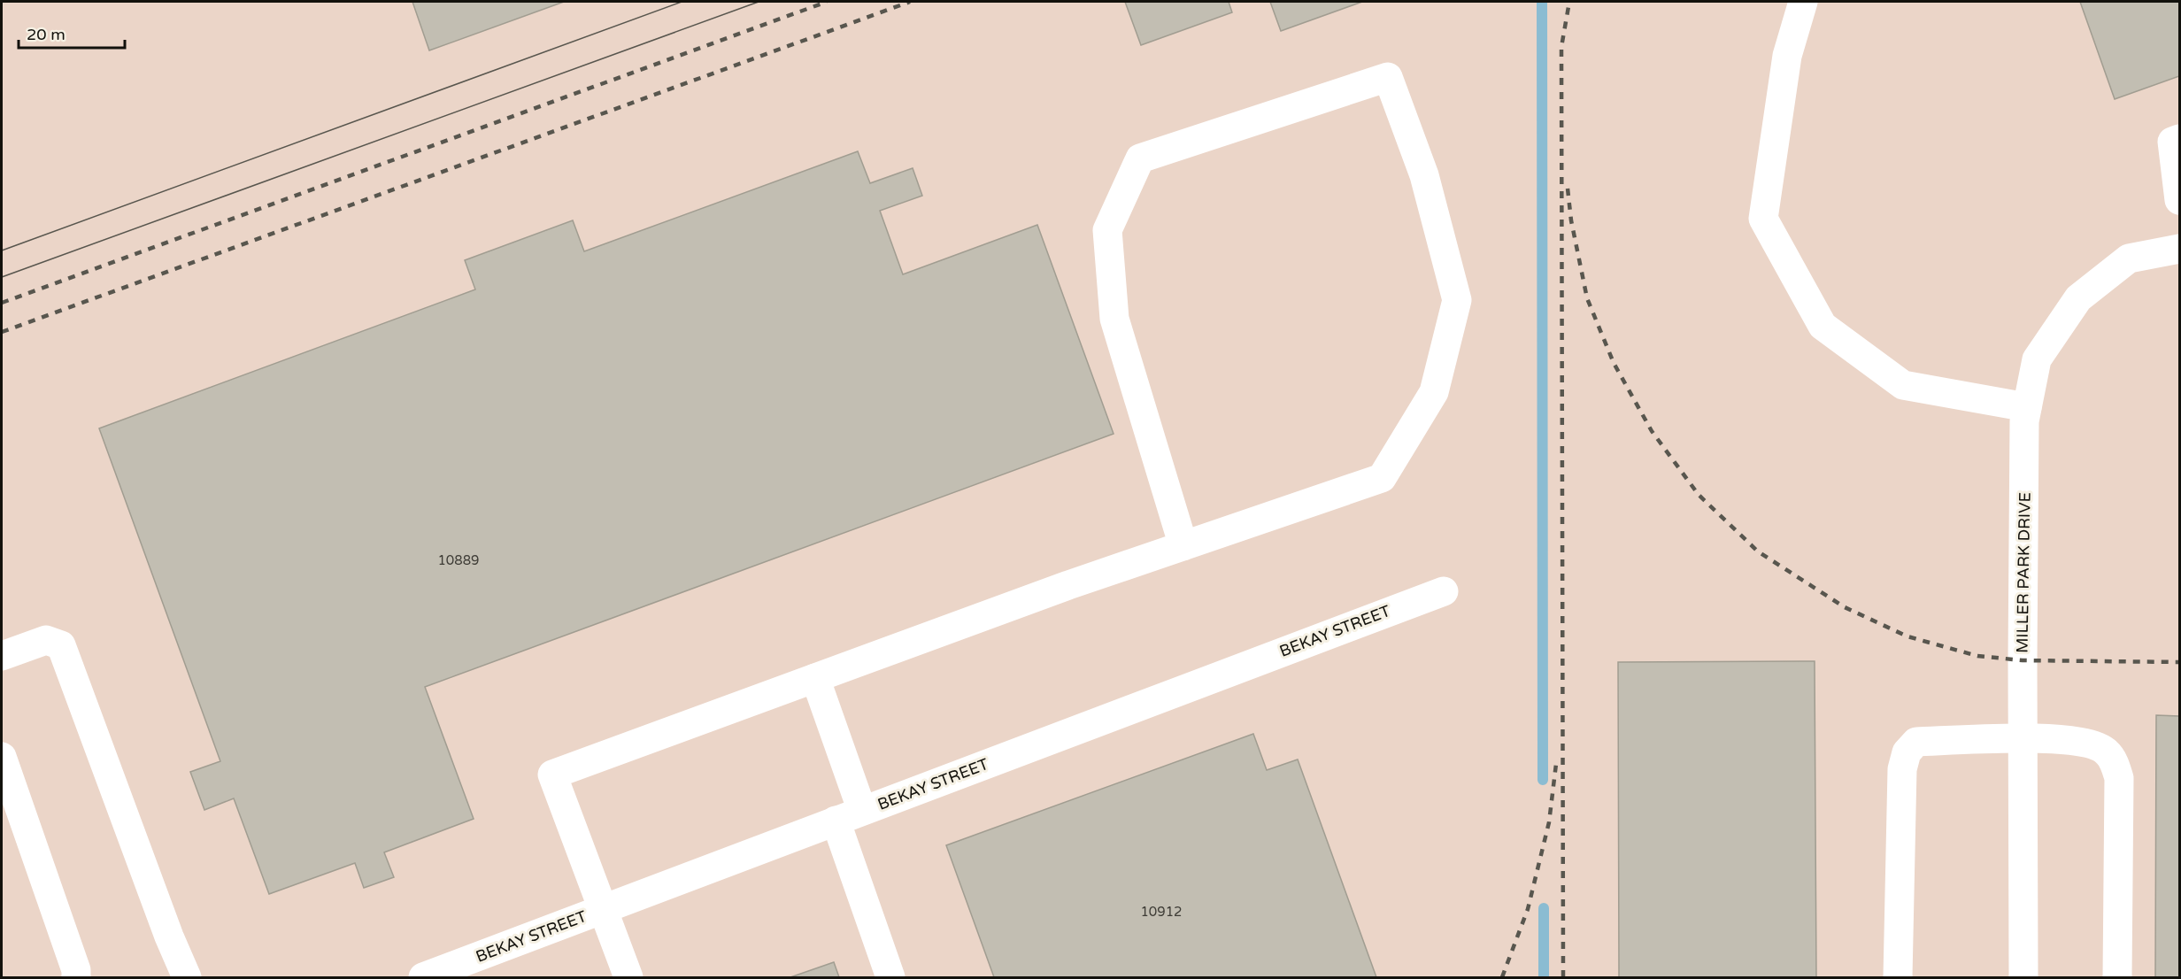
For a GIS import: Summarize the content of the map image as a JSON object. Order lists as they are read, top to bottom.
{
  "streets": {
    "street": ["MILLER PARK DRIVE", "BEKAY STREET"]
  },
  "house_numbers": ["10889", "10912"],
  "scale_bar": "20 m"
}
